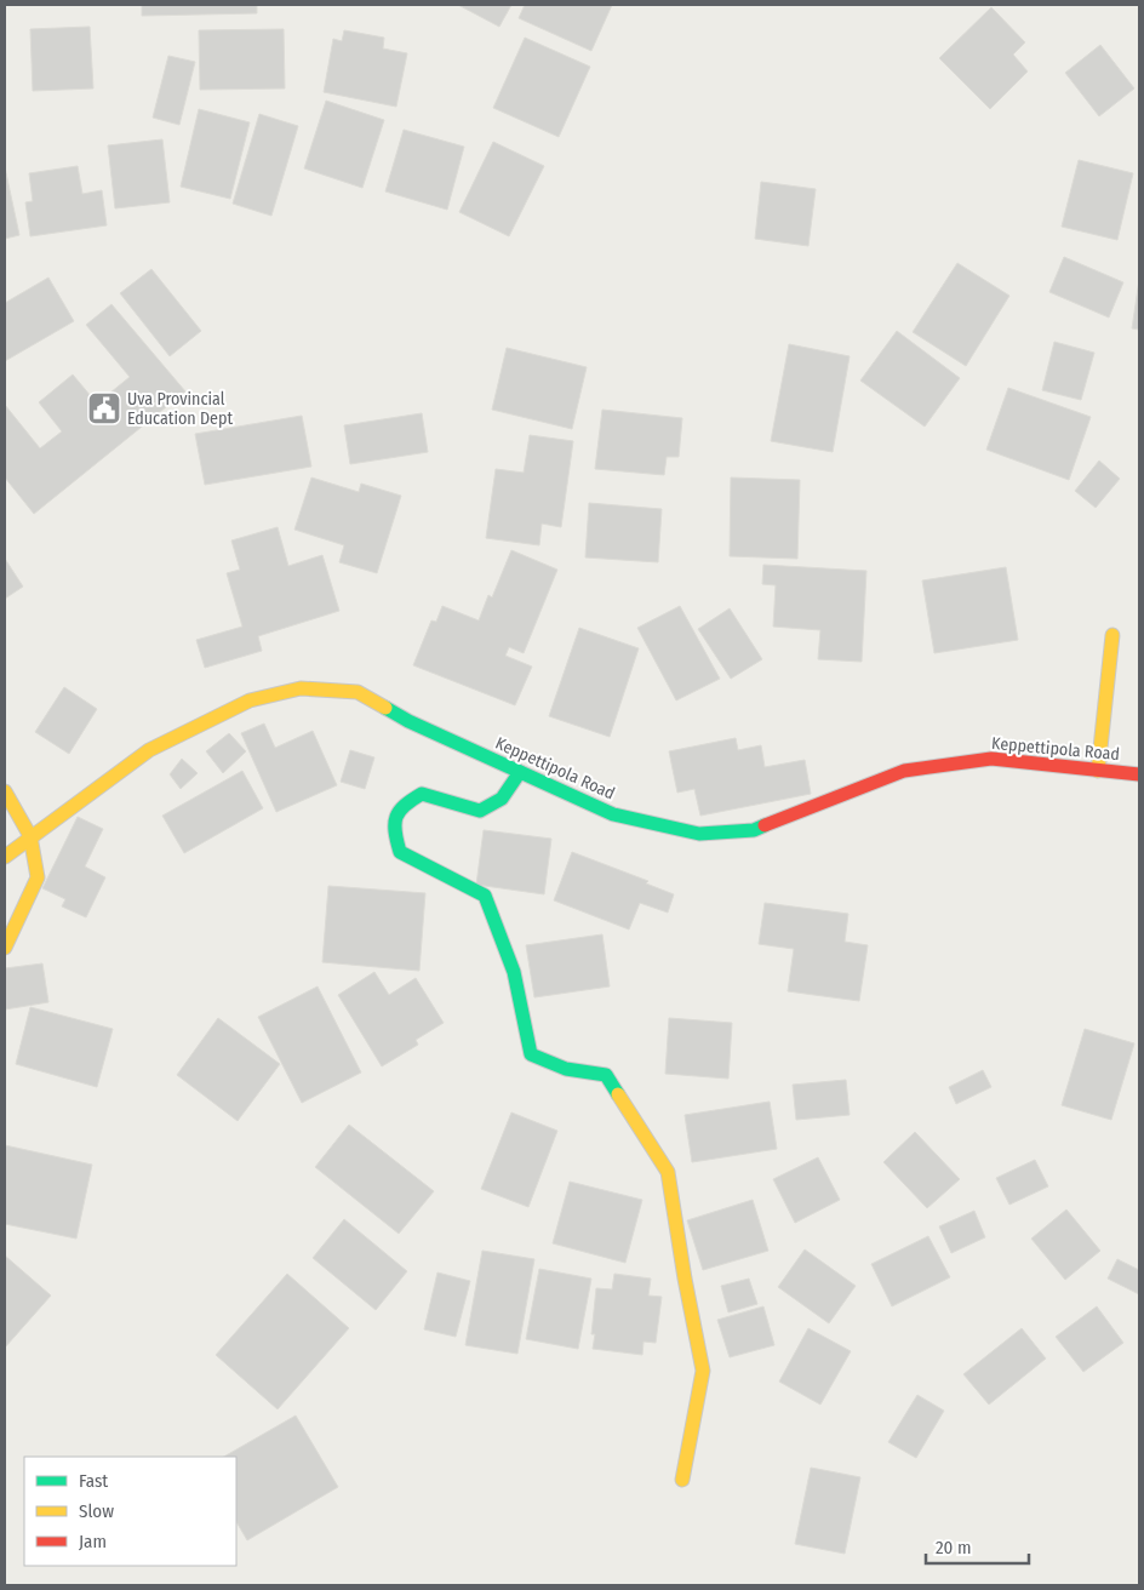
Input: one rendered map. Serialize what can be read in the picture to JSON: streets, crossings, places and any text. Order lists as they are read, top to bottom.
{
  "streets": {
    "street": ["Keppettipola Road"]
  },
  "places": {
    "public building": ["Uva Provincial Education Dept"]
  },
  "legend": ["Fast", "Slow", "Jam"],
  "scale_bar": "20 m"
}
